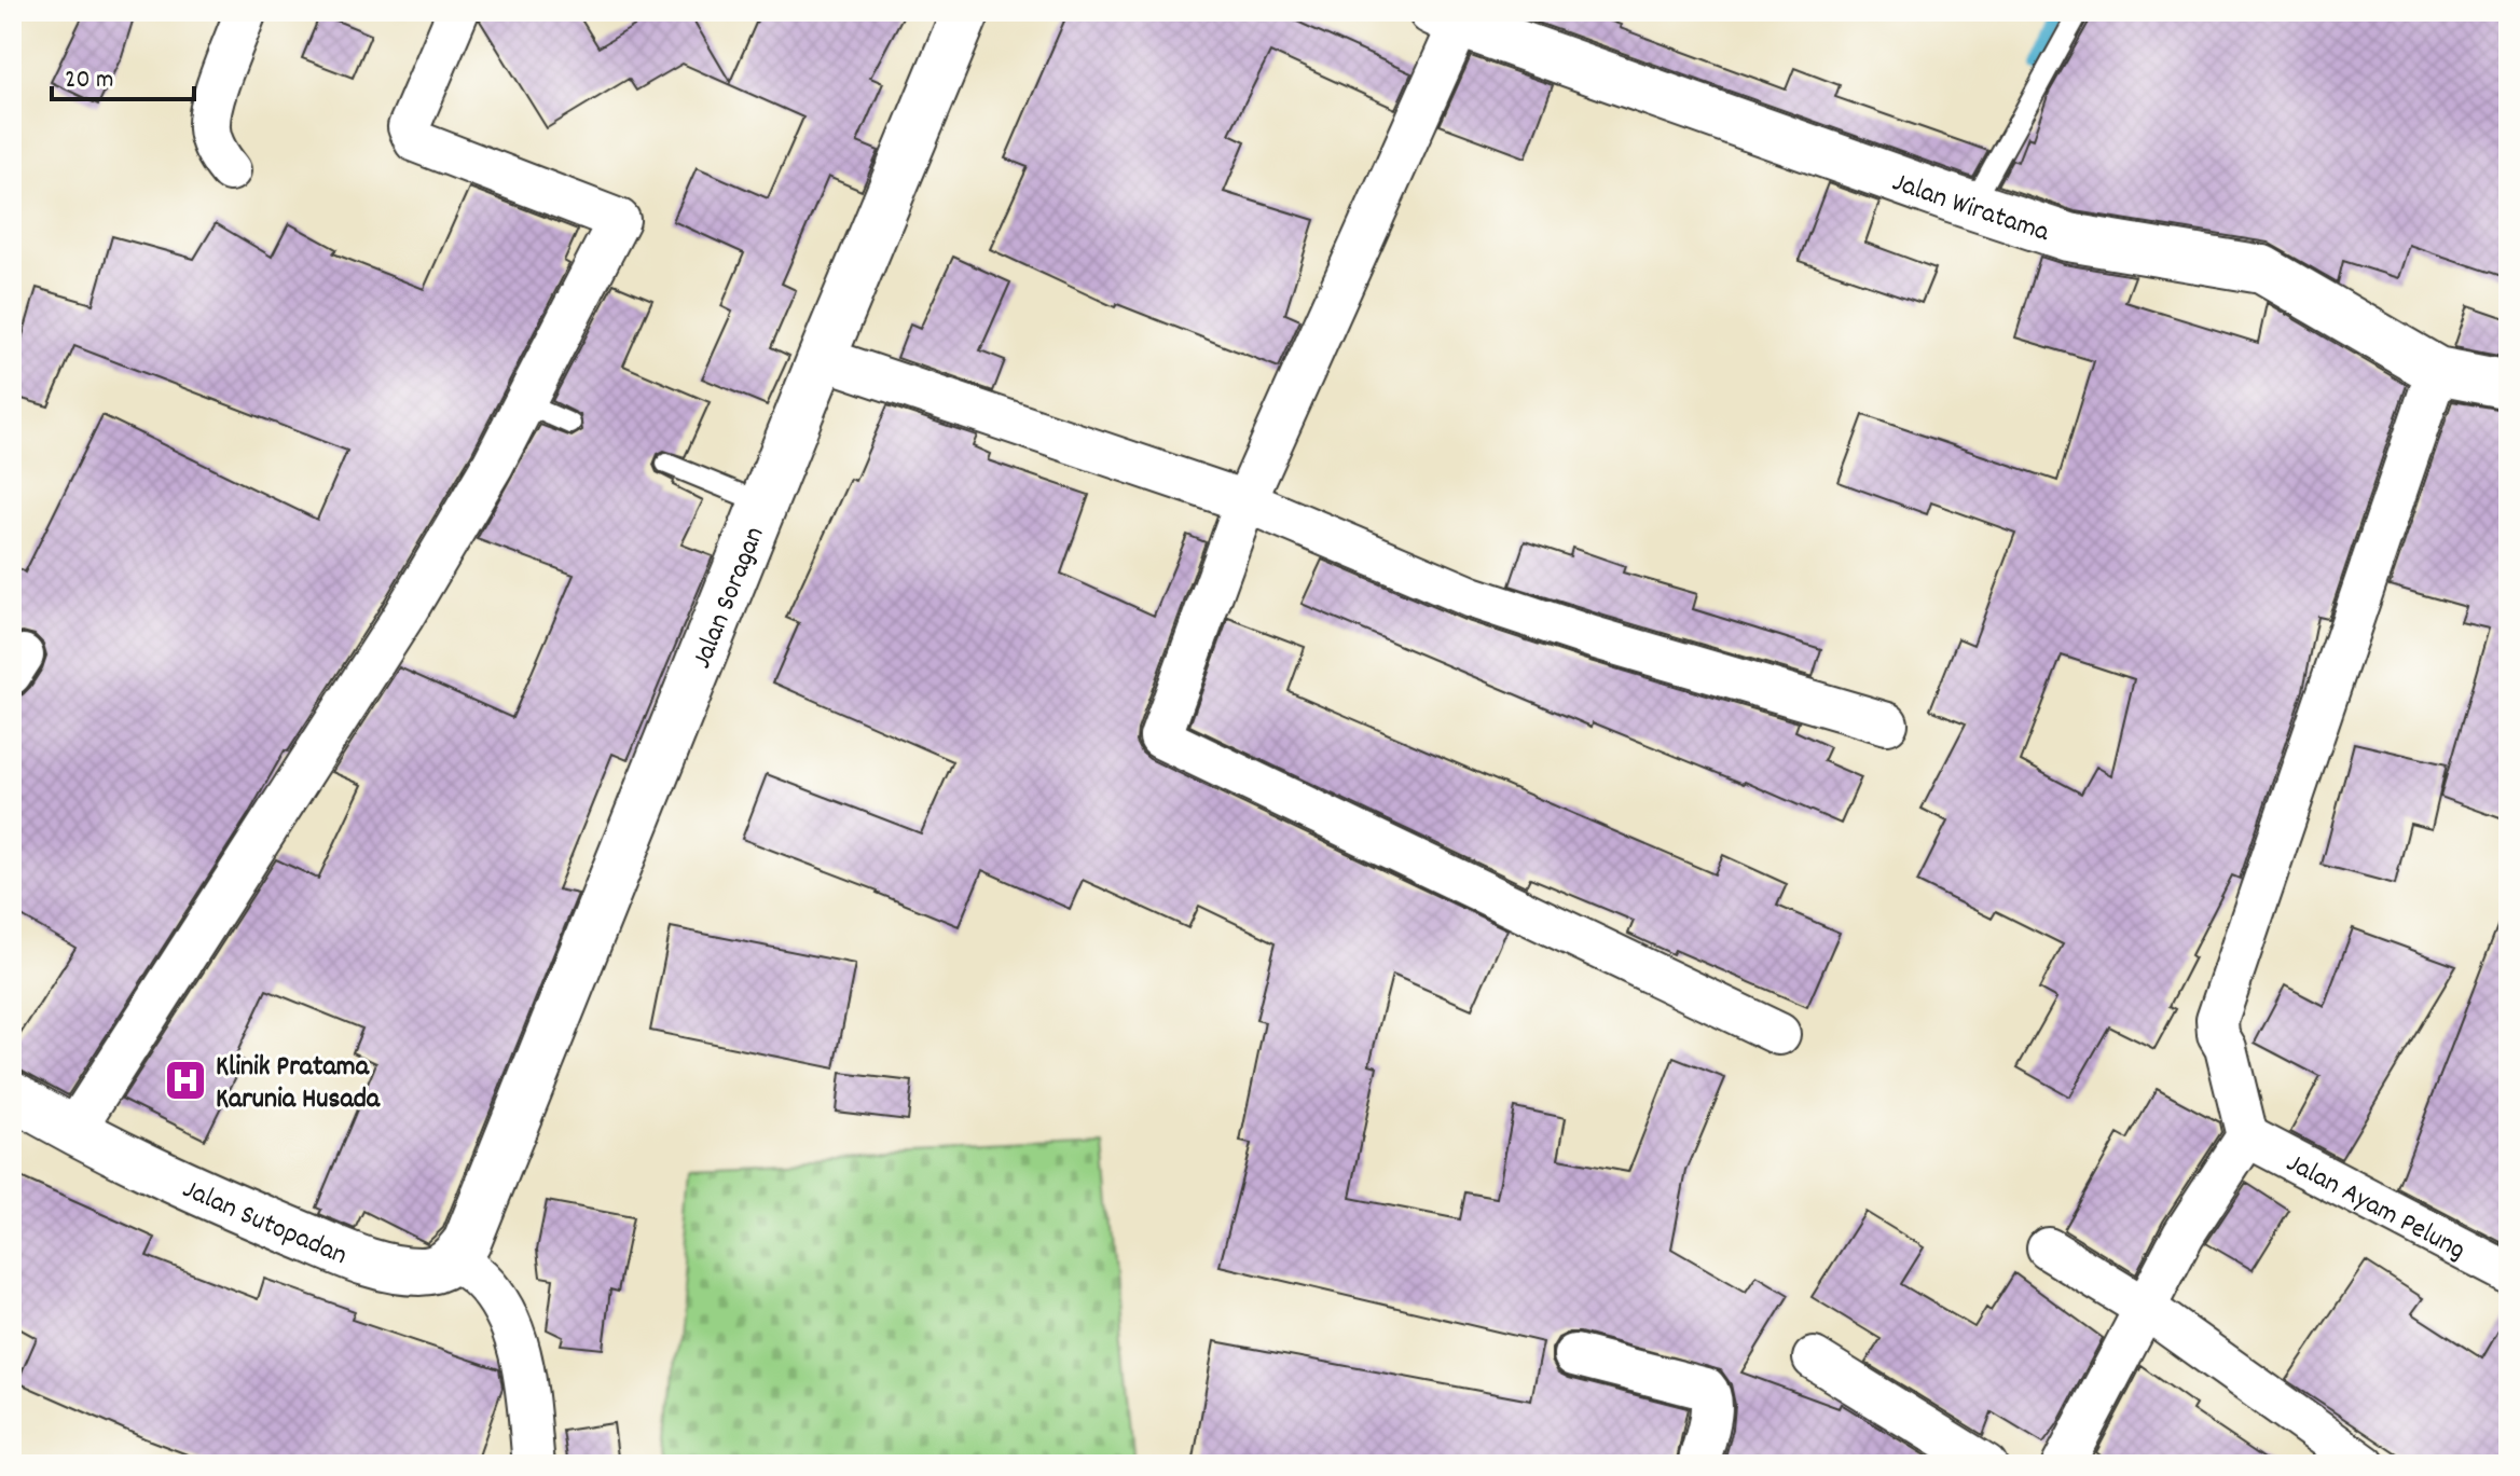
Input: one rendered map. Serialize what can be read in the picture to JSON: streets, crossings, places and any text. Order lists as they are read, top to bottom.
{
  "streets": {
    "street": [
      "Jalan Wiratama",
      "Jalan Soragan",
      "Jalan Ayam Pelung",
      "Jalan Sutopadan"
    ]
  },
  "crossings": [
    ["Jalan Soragan", "Jalan Sutopadan"]
  ],
  "places": {
    "hospital": ["Klinik Pratama Karunia Husada"]
  },
  "scale_bar": "20 m"
}
